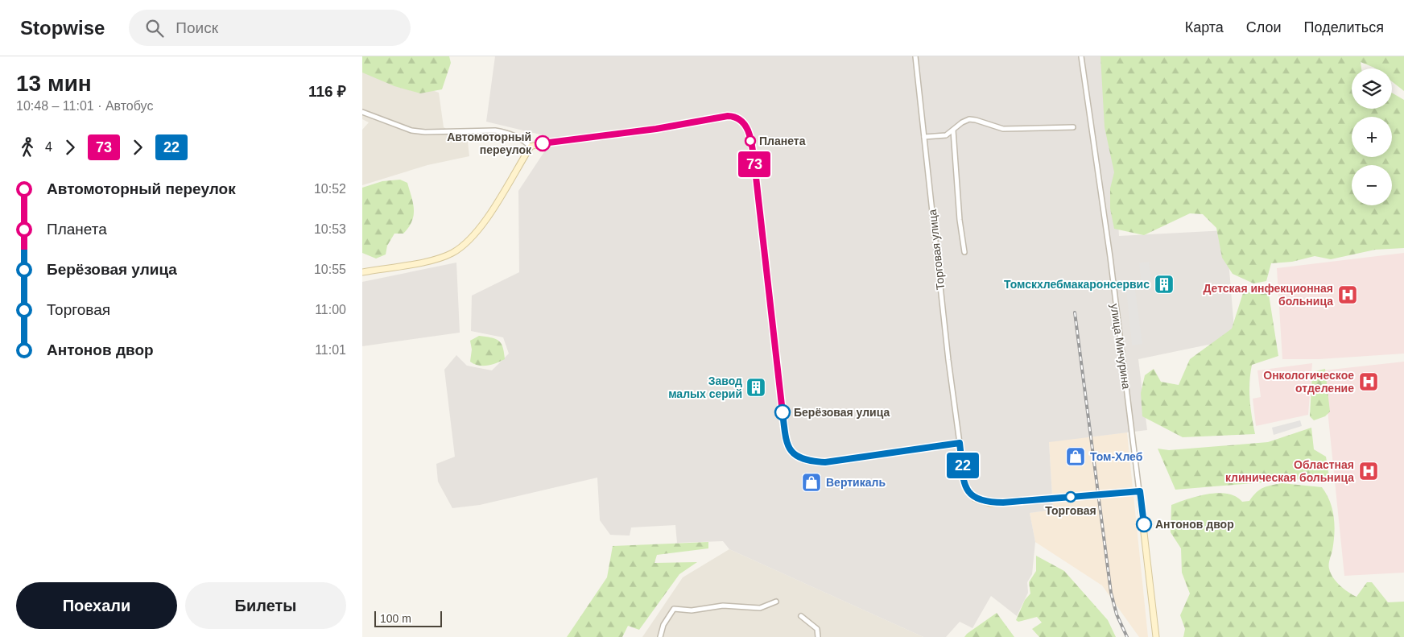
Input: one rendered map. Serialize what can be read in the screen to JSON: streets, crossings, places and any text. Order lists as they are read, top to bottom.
{
  "streets": {
    "street": ["Торговая улица", "улица Мичурина"]
  },
  "places": {
    "other": [
      "Планета",
      "Автомоторный переулок",
      "Берёзовая улица",
      "Торговая",
      "Антонов двор"
    ],
    "building": ["Томскхлебмакаронсервис", "Завод малых серий"],
    "hospital": ["Детская инфекционная больница", "Онкологическое отделение", "Областная клиническая больница"],
    "shop": ["Том-Хлеб", "Вертикаль"]
  },
  "lines": ["bus line 73", "bus line 22"],
  "scale_bar": "100 m",
  "page": {
    "header": "Stopwise",
    "search": "Поиск",
    "nav": ["Карта", "Слои", "Поделиться"],
    "heading": ["13 мин", "10:48 – 11:01 · Автобус", "116 ₽"],
    "on_map": ["73", "22"],
    "map_buttons": ["+", "−"],
    "legs": ["4", "73", "22"],
    "list": [
      {
        "name": "Автомоторный переулок",
        "value": "10:52"
      },
      {
        "name": "Планета",
        "value": "10:53"
      },
      {
        "name": "Берёзовая улица",
        "value": "10:55"
      },
      {
        "name": "Торговая",
        "value": "11:00"
      },
      {
        "name": "Антонов двор",
        "value": "11:01"
      }
    ],
    "buttons": ["Поехали", "Билеты"],
    "scale": "100 m"
  }
}
